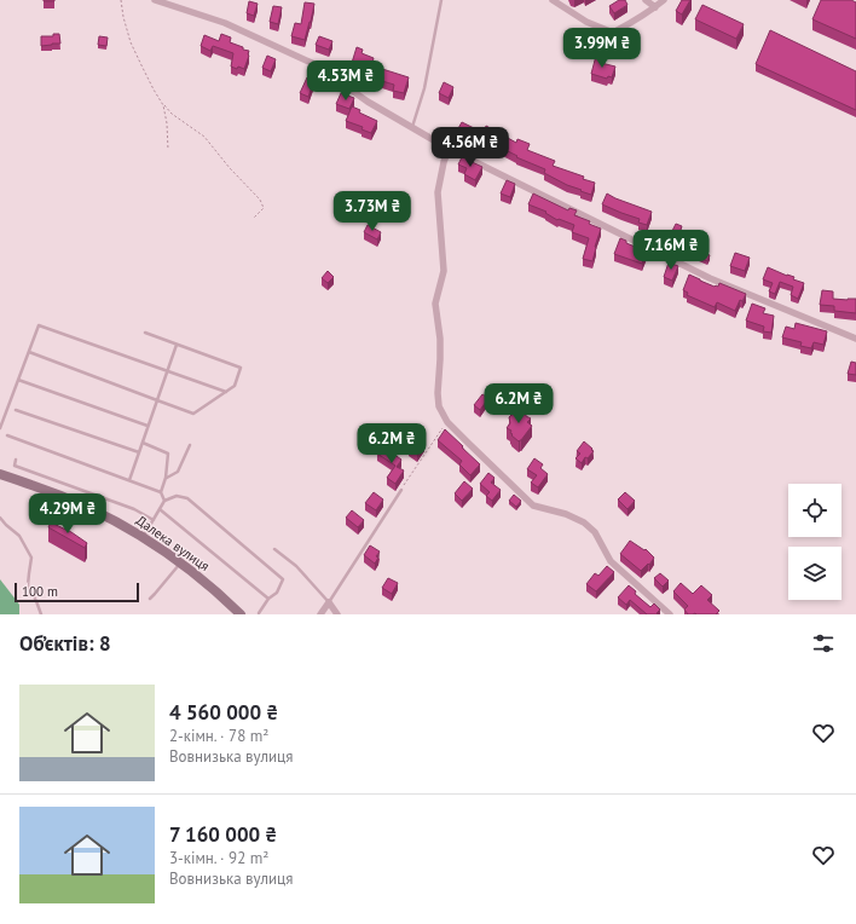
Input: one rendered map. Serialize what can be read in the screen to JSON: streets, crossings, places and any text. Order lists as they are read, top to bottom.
{
  "streets": {
    "street": ["Далека вулиця"]
  },
  "scale_bar": "100 m",
  "page": {
    "price": [
      "3.99M ₴",
      "4.53M ₴",
      "4.56M ₴",
      "3.73M ₴",
      "7.16M ₴",
      "6.2M ₴",
      "6.2M ₴",
      "4.29M ₴"
    ],
    "scale": "100 m",
    "heading": "Об’єктів: 8",
    "list": [
      {
        "name": "4 560 000 ₴",
        "note": "2-кімн. · 78 m² · Вовнизька вулиця"
      },
      {
        "name": "7 160 000 ₴",
        "note": "3-кімн. · 92 m² · Вовнизька вулиця"
      }
    ]
  }
}
